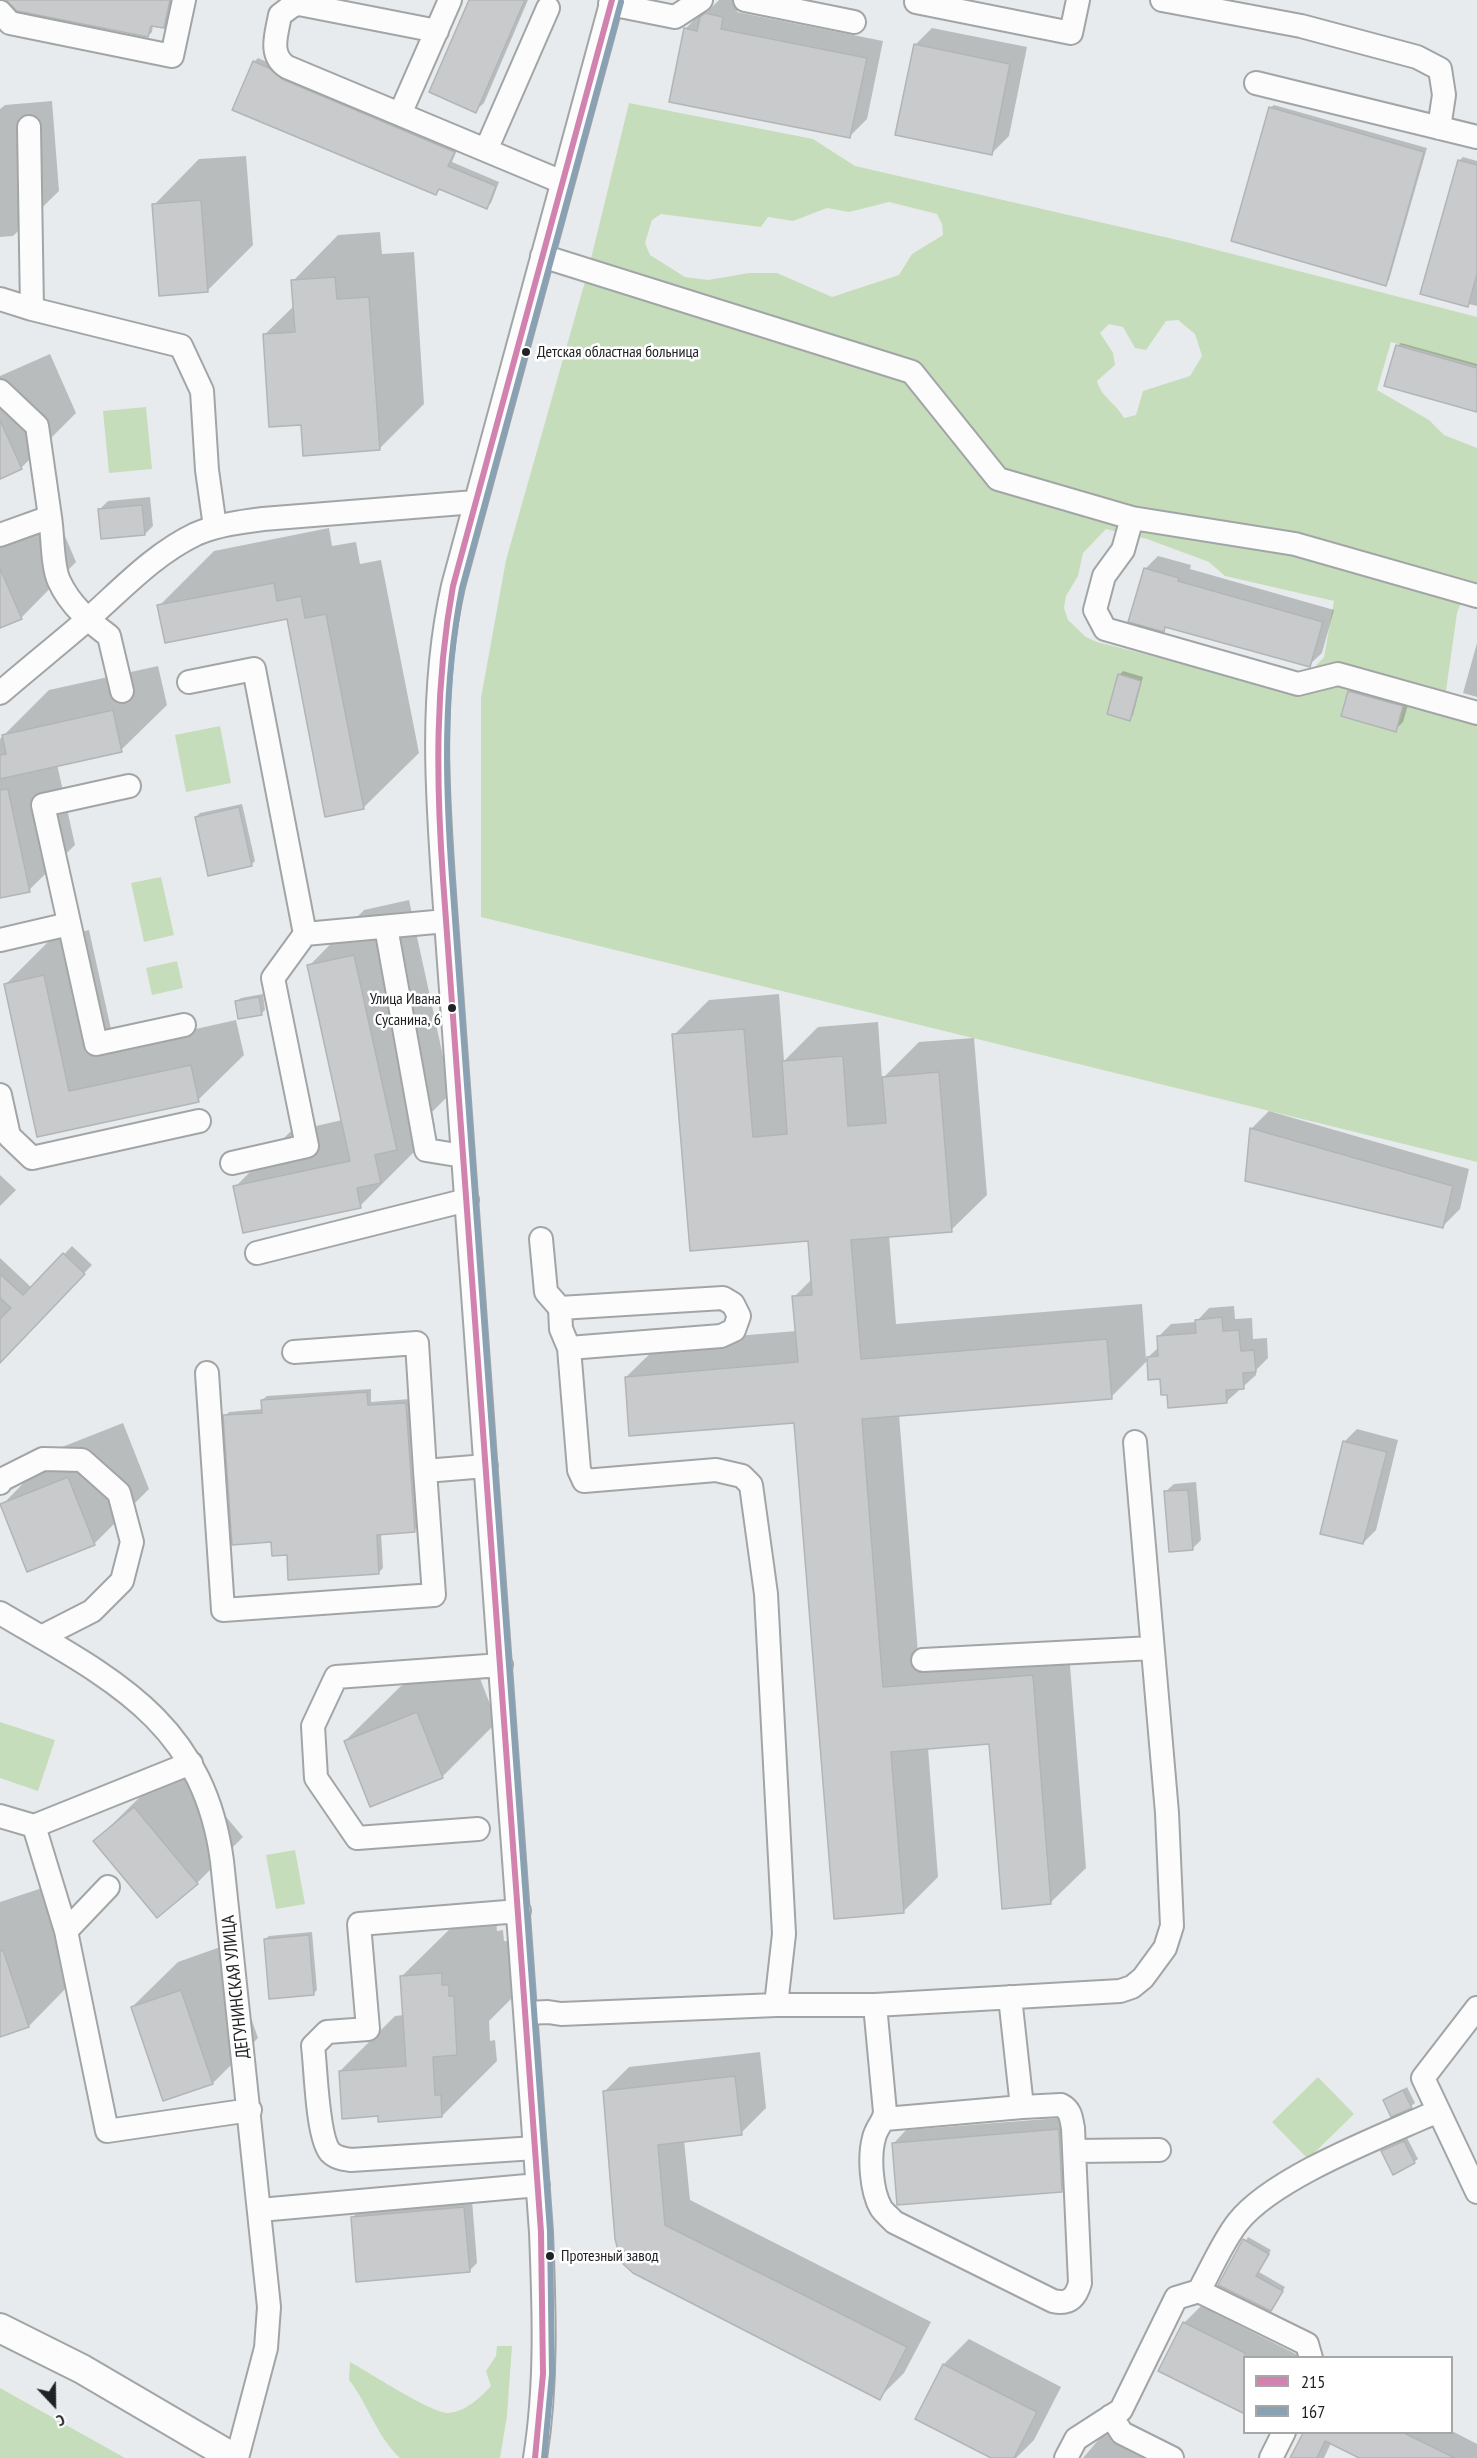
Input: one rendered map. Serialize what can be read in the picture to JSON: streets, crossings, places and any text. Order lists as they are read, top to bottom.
{
  "streets": {
    "street": ["ДЕГУНИНСКАЯ УЛИЦА"]
  },
  "places": ["Детская областная больница", "Улица Ивана Сусанина, 6", "Протезный завод"],
  "lines": ["transit line 215", "transit line 167"],
  "legend": ["215", "167"],
  "north": "bottom"
}
